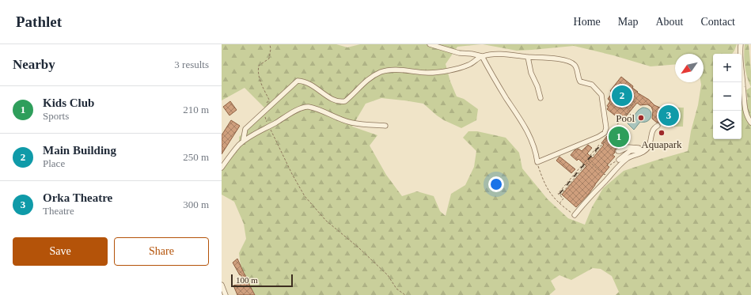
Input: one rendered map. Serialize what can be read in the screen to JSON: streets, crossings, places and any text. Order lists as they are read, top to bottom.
{
  "places": ["Pool", "Aquapark"],
  "scale_bar": "100 m",
  "north": "bottom left",
  "page": {
    "header": "Pathlet",
    "nav": [
      "Home",
      "Map",
      "About",
      "Contact"
    ],
    "heading": ["Nearby", "3 results"],
    "map_buttons": ["+", "−"],
    "pins": ["2", "3", "1"],
    "list": [
      {
        "mark": "1",
        "name": "Kids Club",
        "note": "Sports",
        "value": "210 m"
      },
      {
        "mark": "2",
        "name": "Main Building",
        "note": "Place",
        "value": "250 m"
      },
      {
        "mark": "3",
        "name": "Orka Theatre",
        "note": "Theatre",
        "value": "300 m"
      }
    ],
    "buttons": ["Save", "Share"],
    "scale": "100 m"
  }
}
